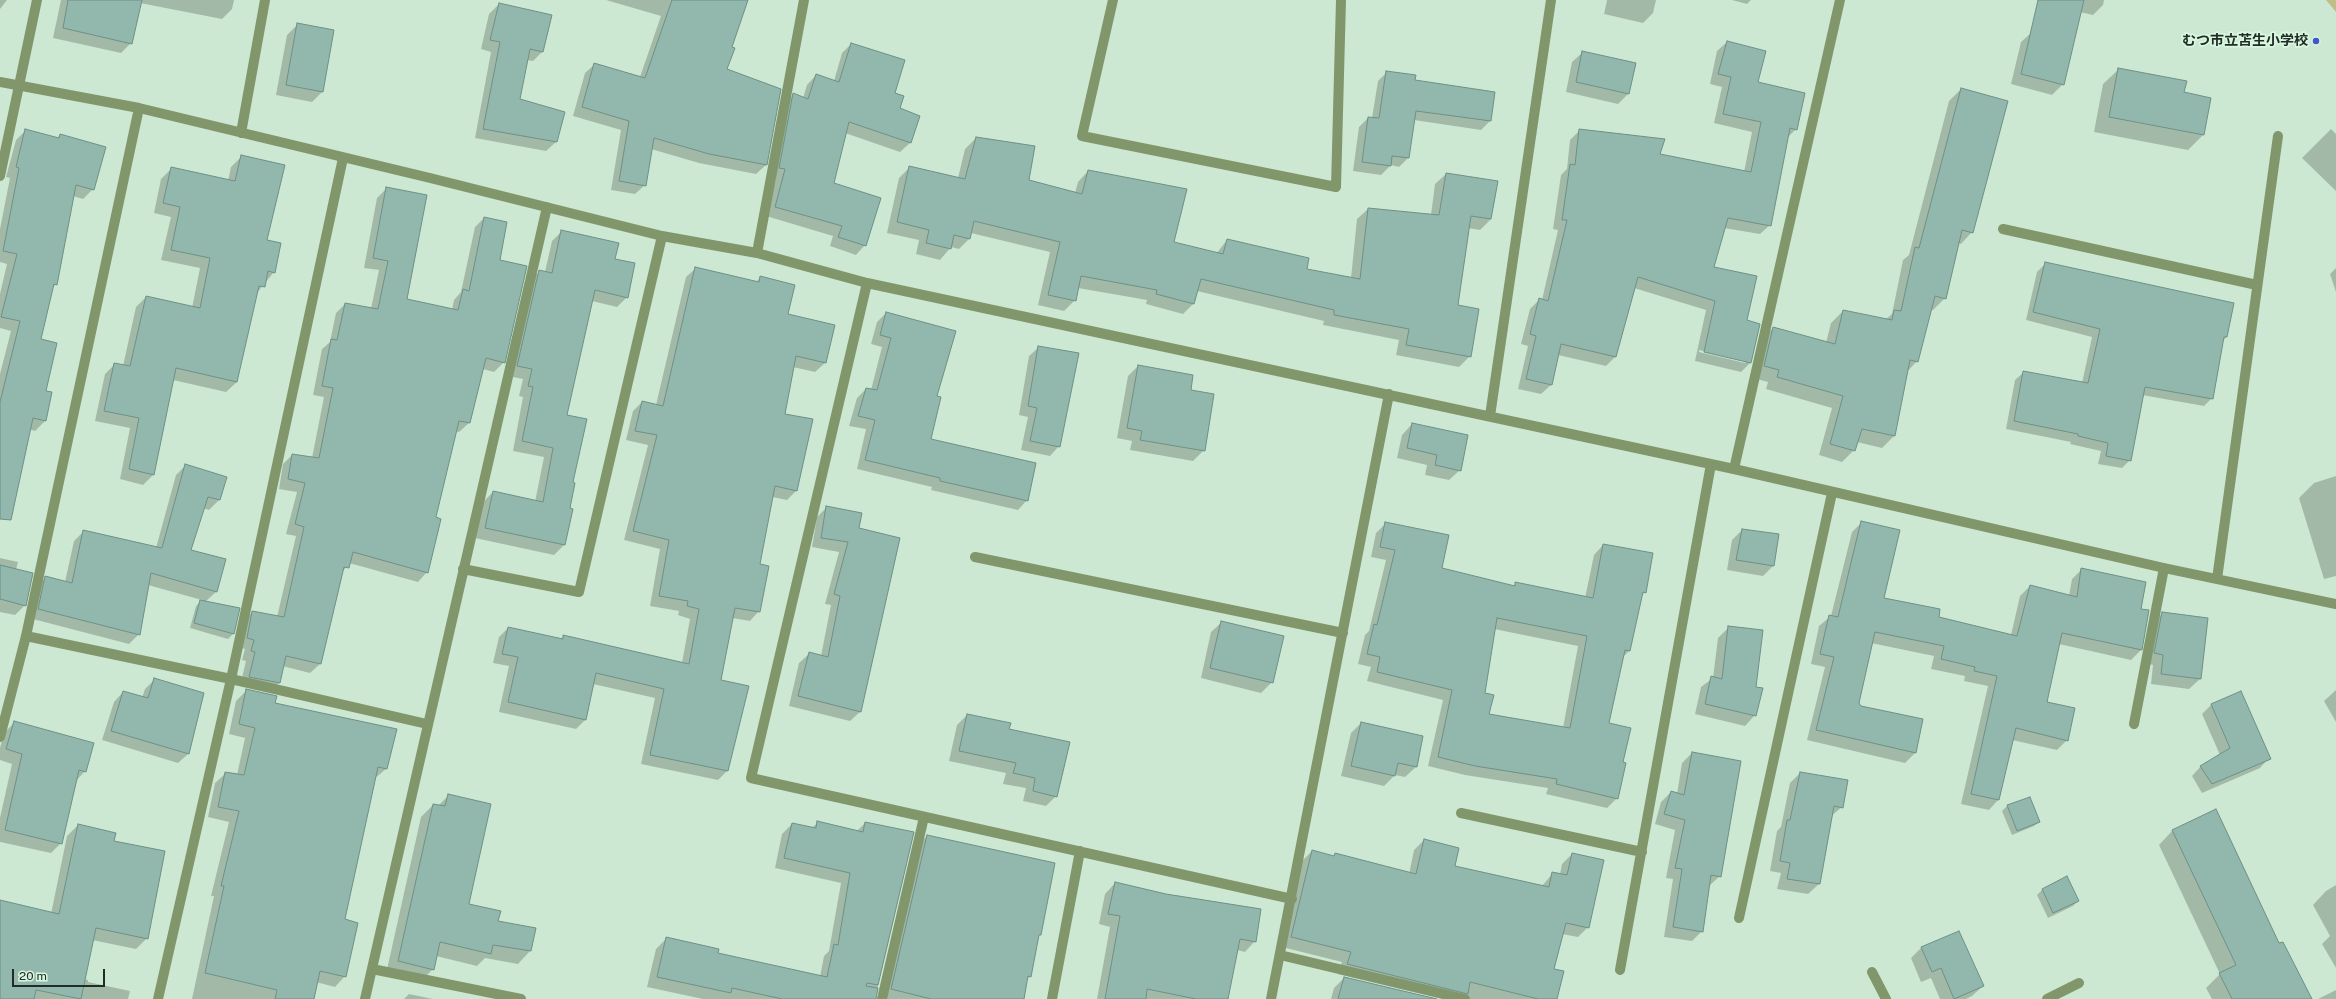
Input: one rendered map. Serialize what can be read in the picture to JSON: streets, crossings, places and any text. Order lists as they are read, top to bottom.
{
  "places": ["むつ市立苫生小学校"],
  "scale_bar": "20 m"
}
